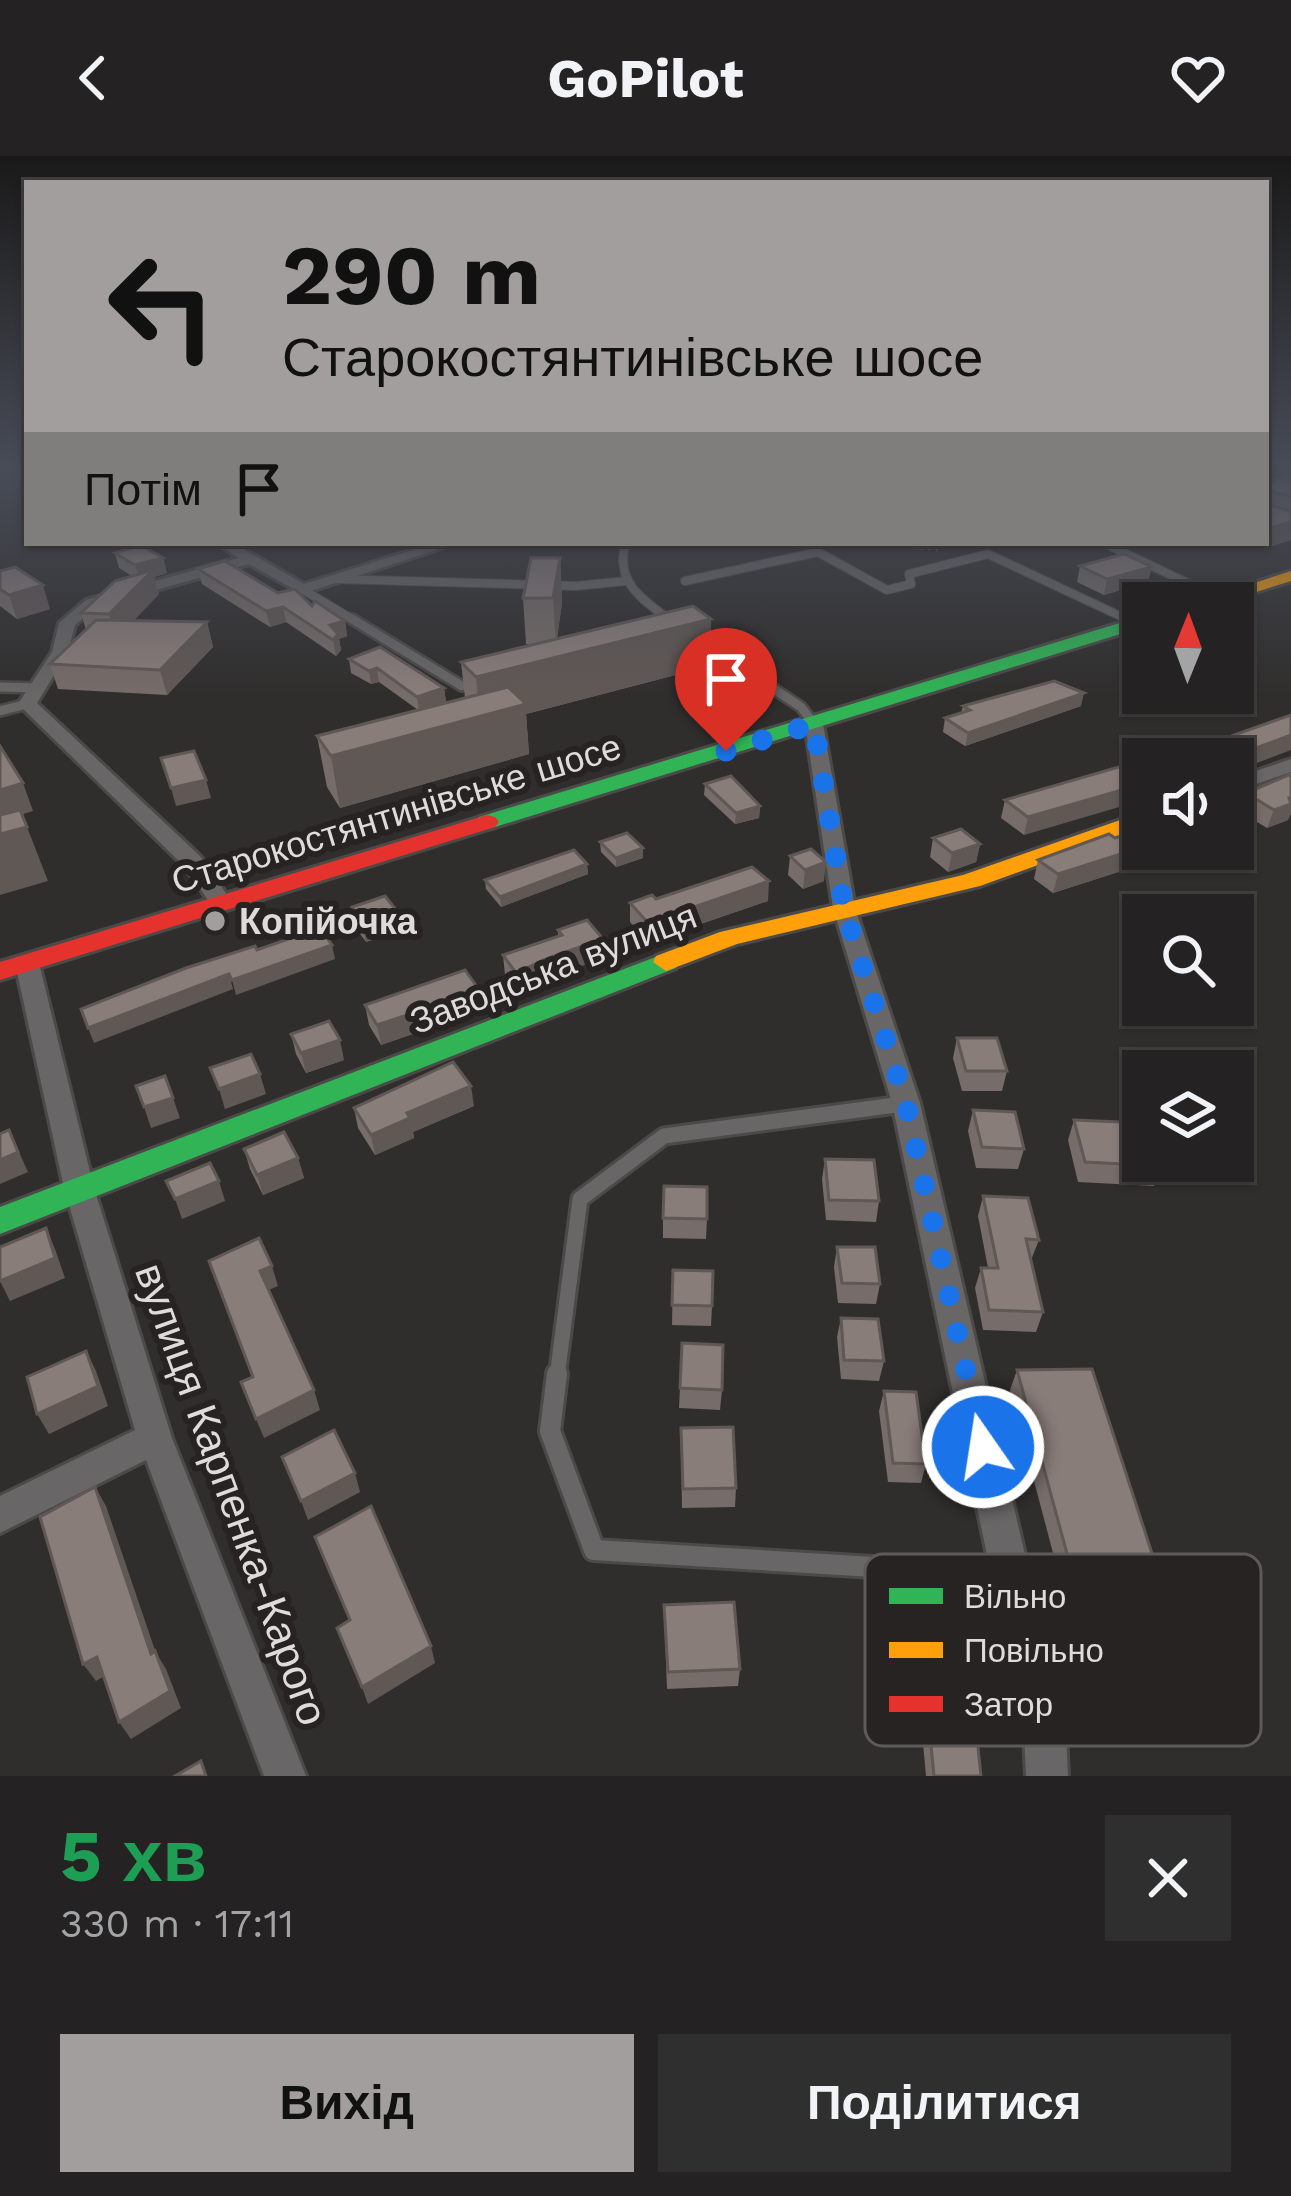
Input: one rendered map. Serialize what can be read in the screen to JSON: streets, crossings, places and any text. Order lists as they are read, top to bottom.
{
  "streets": {
    "main road": ["Старокостянтинівське шосе", "Заводська вулиця"],
    "street": ["вулиця Карпенка-Карого"]
  },
  "crossings": [
    ["Старокостянтинівське шосе", "вулиця Карпенка-Карого"],
    ["Заводська вулиця", "вулиця Карпенка-Карого"]
  ],
  "places": ["Копійочка"],
  "legend": ["Вільно", "Повільно", "Затор"],
  "north": "top",
  "page": {
    "header": "GoPilot",
    "turn": ["290 m", "Старокостянтинівське шосе"],
    "then": "Потім",
    "heading": ["5 хв", "330 m · 17:11"],
    "buttons": ["Вихід", "Поділитися"]
  }
}
